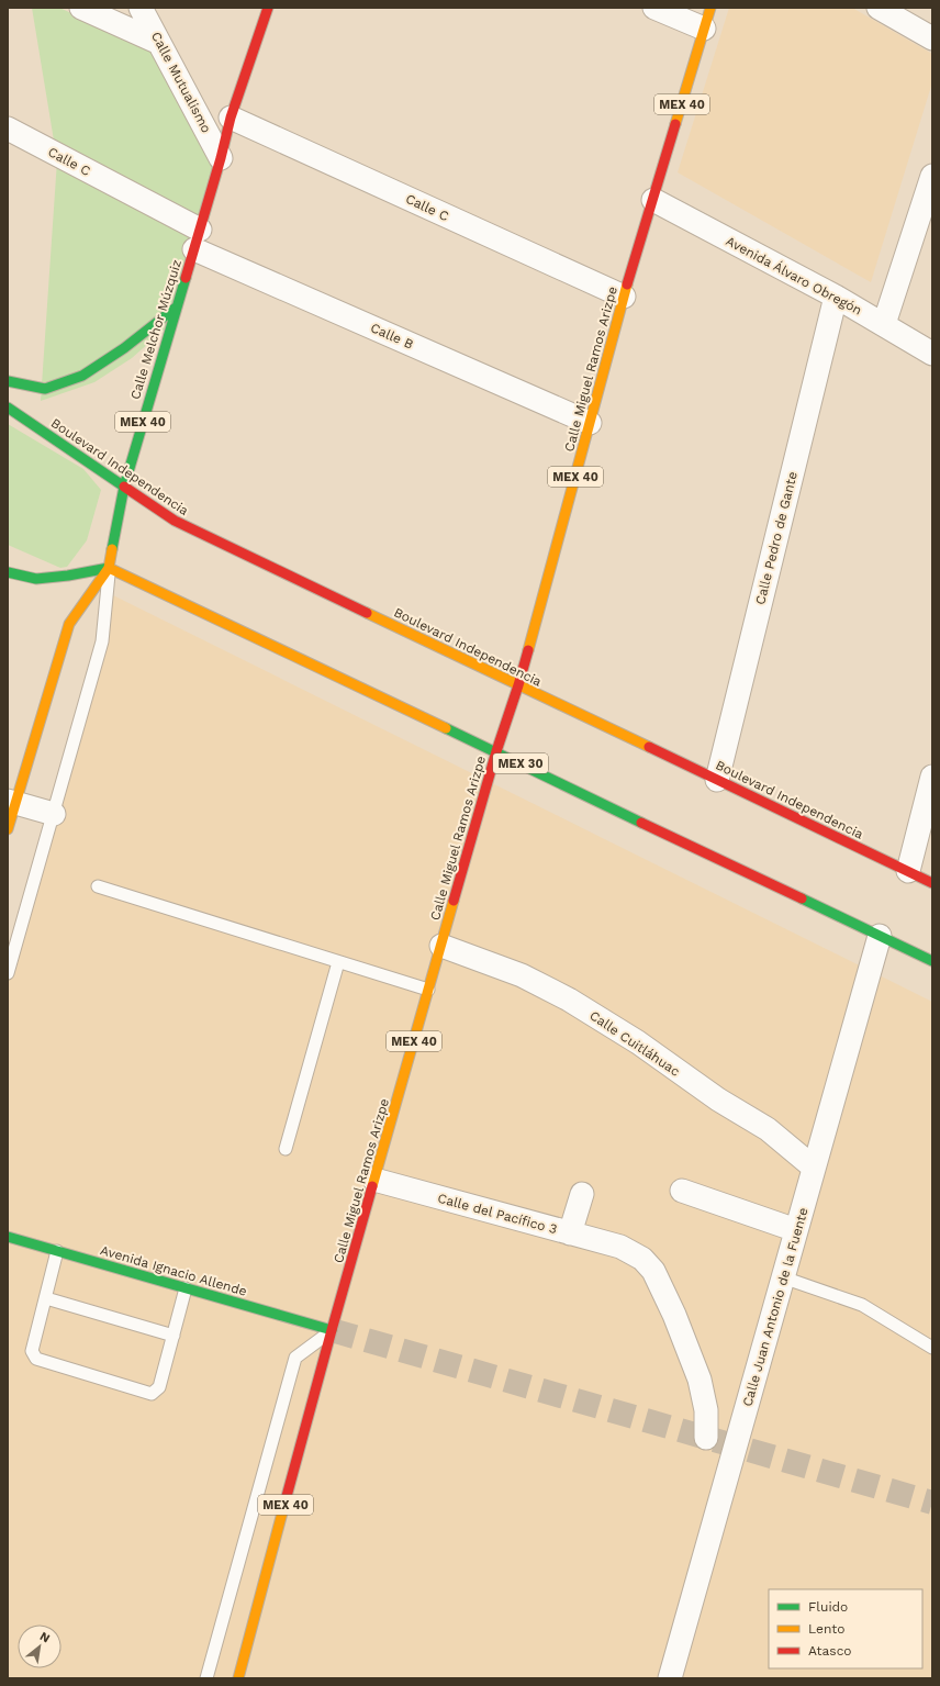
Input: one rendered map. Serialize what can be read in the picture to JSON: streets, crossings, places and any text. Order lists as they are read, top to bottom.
{
  "streets": {
    "main road": [
      "MEX 40",
      "Calle Melchor Múzquiz",
      "Calle Miguel Ramos Arizpe",
      "Boulevard Independencia",
      "MEX 30",
      "Avenida Ignacio Allende"
    ],
    "street": [
      "Calle Mutualismo",
      "Calle C",
      "Avenida Álvaro Obregón",
      "Calle B",
      "Calle Pedro de Gante",
      "Calle Cuitláhuac",
      "Calle del Pacífico 3",
      "Calle Juan Antonio de la Fuente"
    ]
  },
  "crossings": [
    ["Calle Mutualismo", "Calle Melchor Múzquiz"],
    ["Calle C", "Calle Melchor Múzquiz"],
    ["Calle C", "Calle B"],
    ["Calle C", "Calle Miguel Ramos Arizpe"],
    ["Avenida Álvaro Obregón", "Calle Miguel Ramos Arizpe"],
    ["Avenida Álvaro Obregón", "Calle Pedro de Gante"],
    ["Calle Melchor Múzquiz", "Calle B"],
    ["Calle Melchor Múzquiz", "Boulevard Independencia"],
    ["Calle Melchor Múzquiz", "MEX 30"],
    ["Calle B", "Calle Miguel Ramos Arizpe"],
    ["Calle Miguel Ramos Arizpe", "Boulevard Independencia"],
    ["Calle Miguel Ramos Arizpe", "MEX 30"],
    ["Calle Miguel Ramos Arizpe", "Calle Cuitláhuac"],
    ["Calle Miguel Ramos Arizpe", "Calle del Pacífico 3"],
    ["Calle Miguel Ramos Arizpe", "Avenida Ignacio Allende"],
    ["Boulevard Independencia", "Calle Pedro de Gante"],
    ["MEX 30", "Calle Juan Antonio de la Fuente"],
    ["Calle Cuitláhuac", "Calle Juan Antonio de la Fuente"]
  ],
  "legend": ["Fluido", "Lento", "Atasco"],
  "north": "top right"
}
